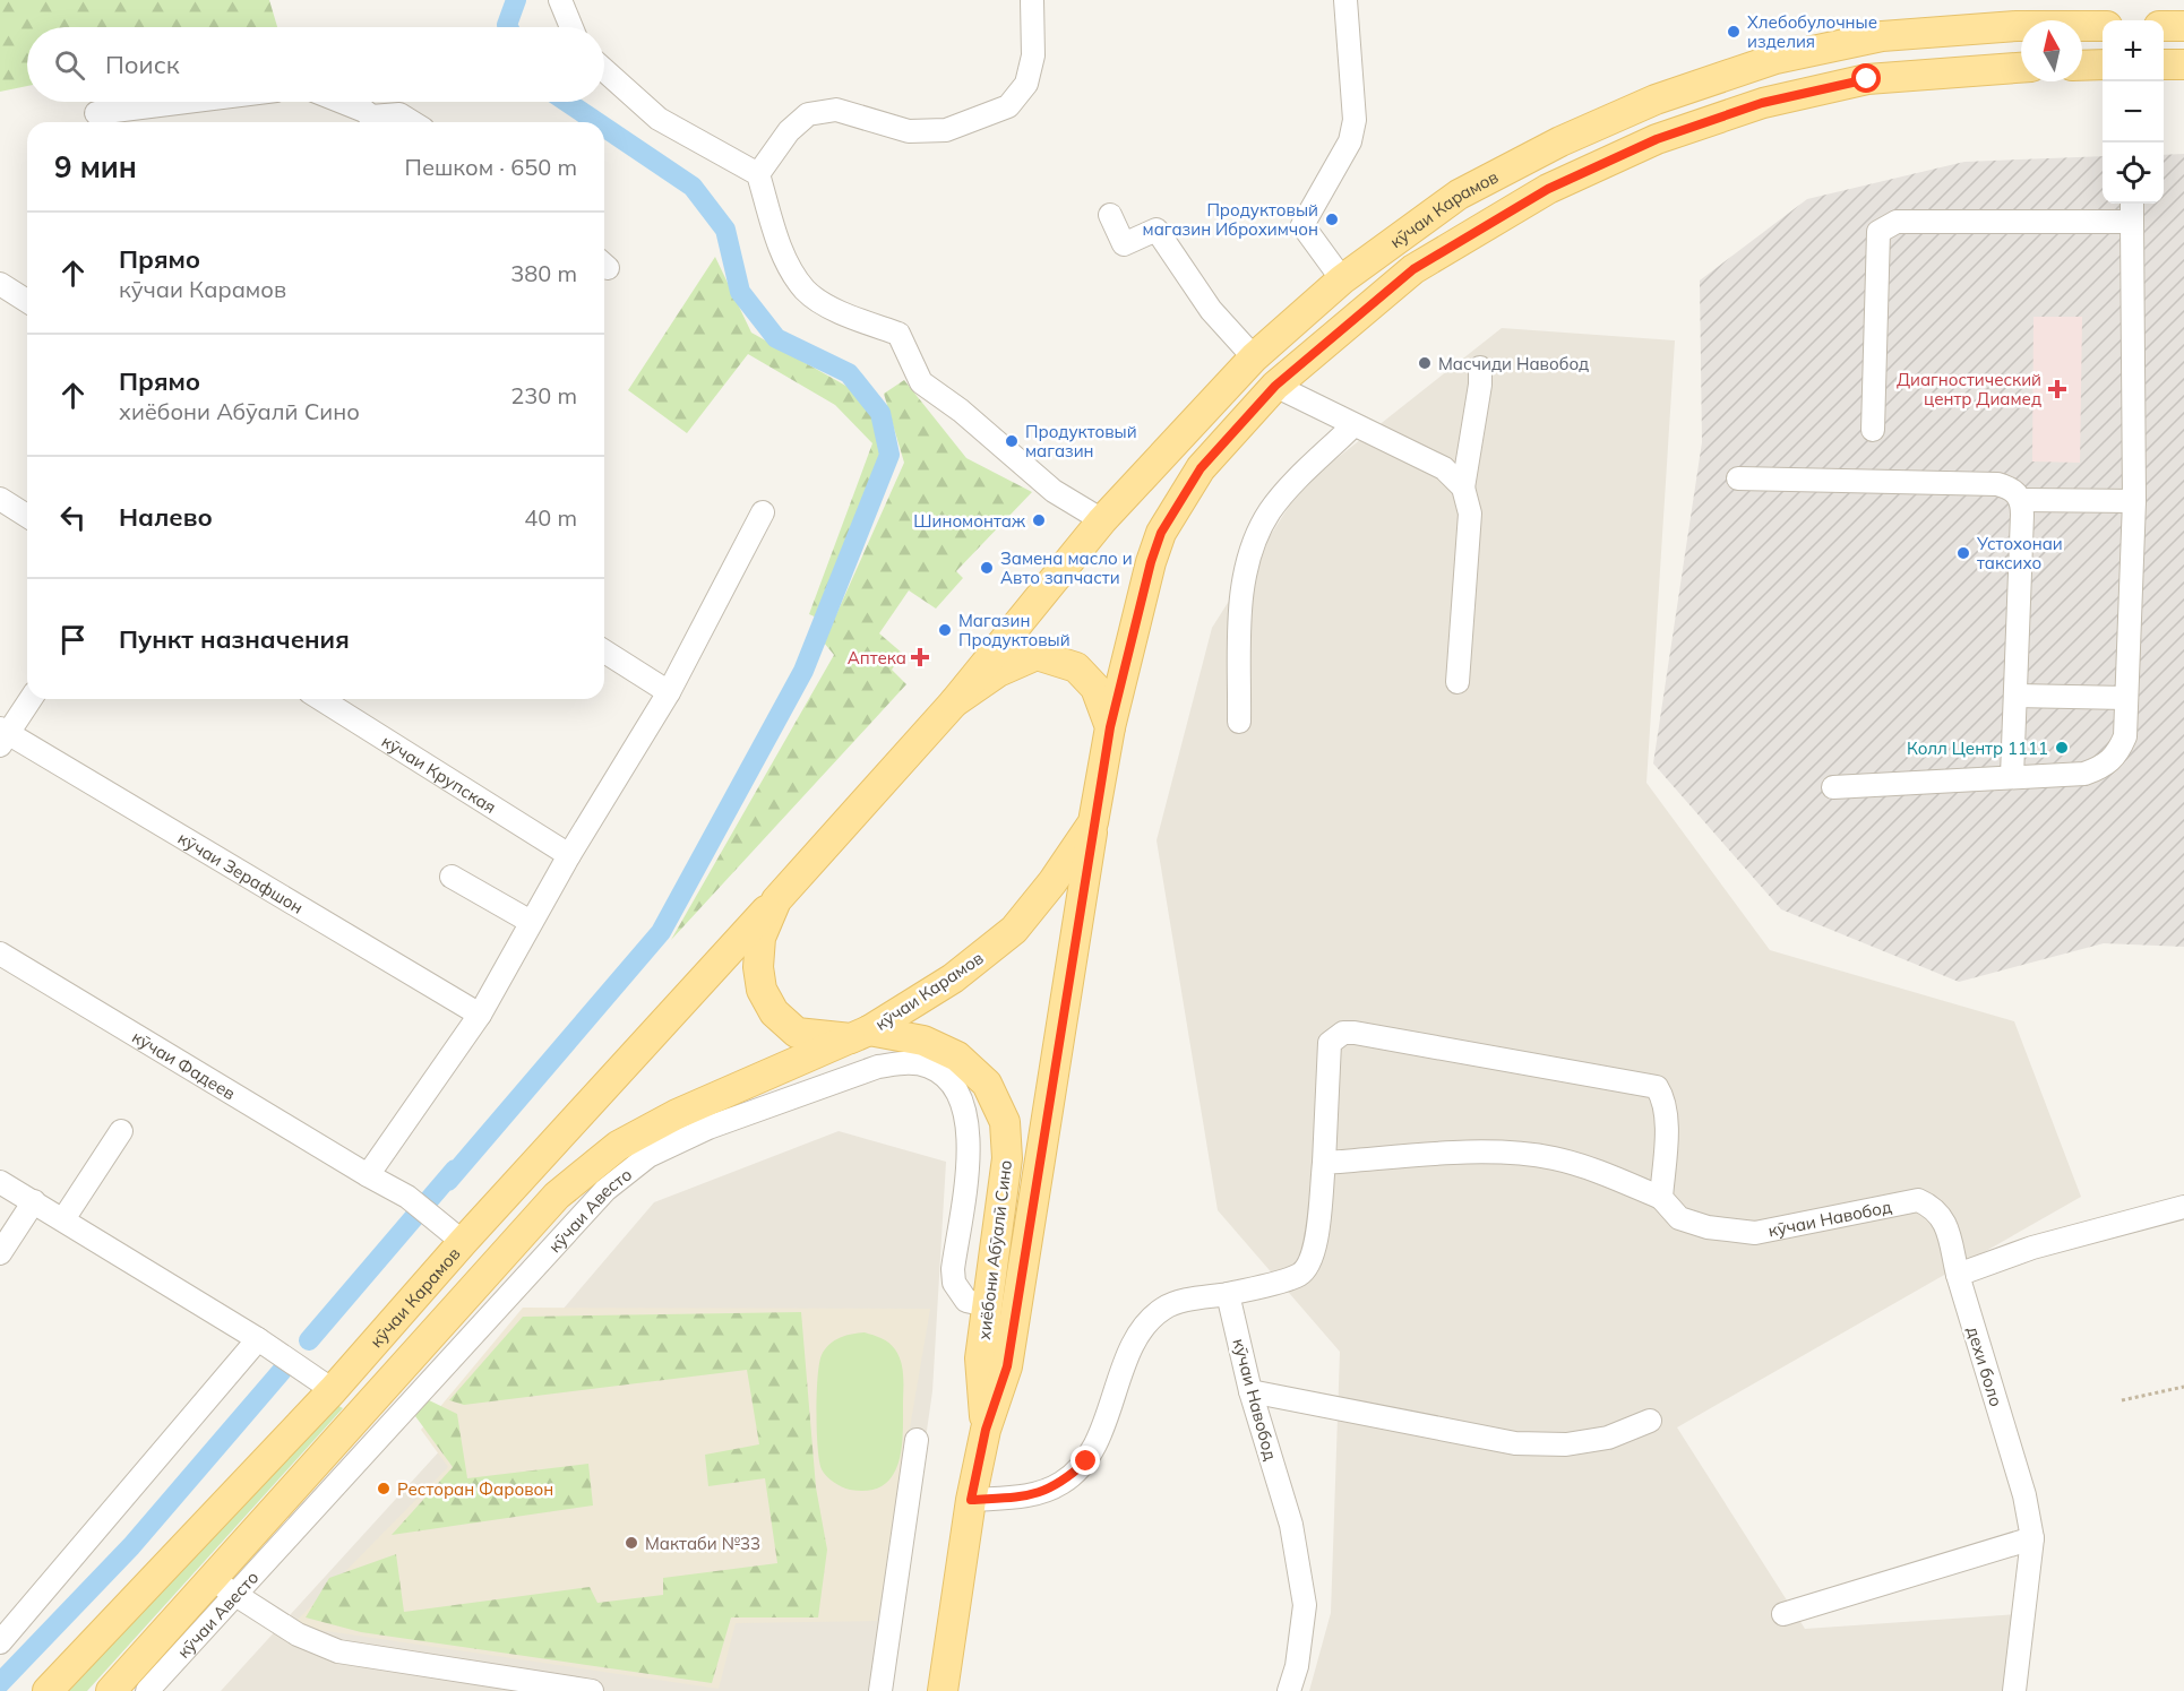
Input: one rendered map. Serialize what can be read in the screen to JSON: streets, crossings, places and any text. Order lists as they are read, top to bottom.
{
  "streets": {
    "main road": ["кӯчаи Карамов", "хиёбони Абӯалӣ Сино"],
    "street": [
      "кӯчаи Крупская",
      "кӯчаи Зерафшон",
      "кӯчаи Фадеев",
      "кӯчаи Авесто",
      "кӯчаи Навобод",
      "дехи боло"
    ]
  },
  "crossings": [
    ["кӯчаи Карамов", "кӯчаи Фадеев"],
    ["кӯчаи Карамов", "кӯчаи Авесто"],
    ["кӯчаи Карамов", "хиёбони Абӯалӣ Сино"],
    ["кӯчаи Авесто", "хиёбони Абӯалӣ Сино"],
    ["кӯчаи Навобод", "дехи боло"]
  ],
  "places": {
    "other": [
      "Хлебобулочные изделия",
      "Продуктовый магазин Иброхимчон",
      "Масчиди Навобод",
      "Продуктовый магазин",
      "Шиномонтаж",
      "Устохонаи таксихо",
      "Замена масло и Авто запчасти",
      "Магазин Продуктовый",
      "Колл Центр 1111",
      "Ресторан Фаровон",
      "Мактаби №33"
    ],
    "health": ["Диагностический центр Диамед", "Аптека"]
  },
  "north": "top",
  "page": {
    "map_buttons": ["+", "−"],
    "search": "Поиск",
    "heading": ["9 мин", "Пешком · 650 m"],
    "list": [
      ["Прямо", "кӯчаи Карамов", "380 m"],
      ["Прямо", "хиёбони Абӯалӣ Сино", "230 m"],
      ["Налево", "40 m"],
      "Пункт назначения"
    ]
  }
}
